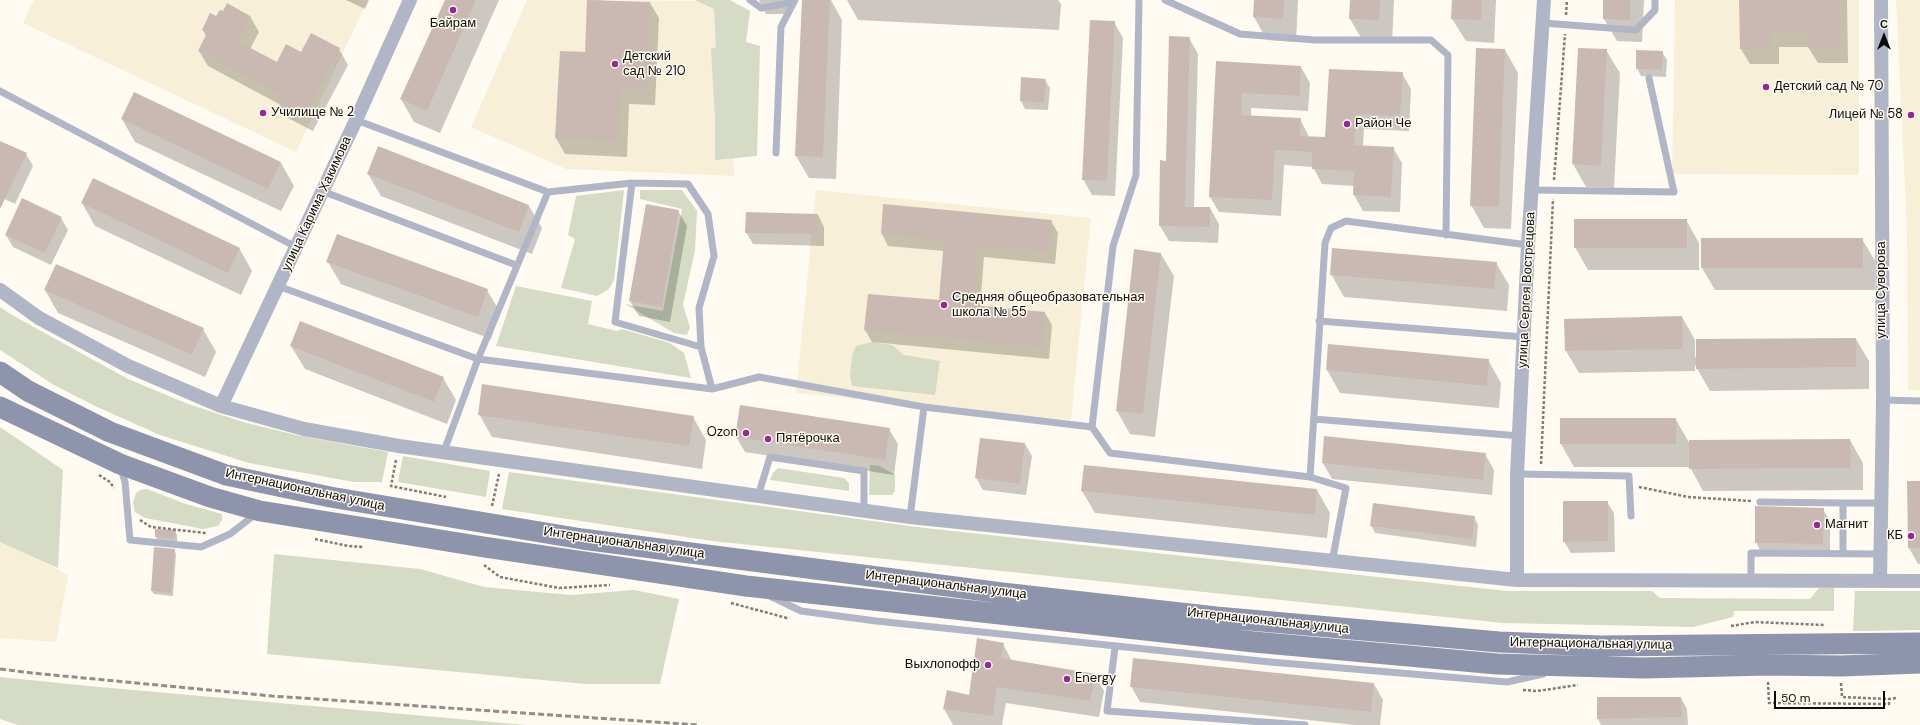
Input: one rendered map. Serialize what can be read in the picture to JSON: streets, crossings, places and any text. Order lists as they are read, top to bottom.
{
  "streets": {
    "main road": ["Интернациональная улица"],
    "street": ["улица Карима Хакимова", "улица Сергея Вострецова", "улица Суворова"]
  },
  "places": [
    "Байрам",
    "Детский сад № 210",
    "Детский сад № 70",
    "Училище № 2",
    "Лицей № 58",
    "Район Че",
    "Средняя общеобразовательная школа № 55",
    "Ozon",
    "Пятёрочка",
    "Магнит",
    "КБ",
    "Выхлопофф",
    "Energy"
  ],
  "scale_bar": "50 m",
  "north": "top"
}
